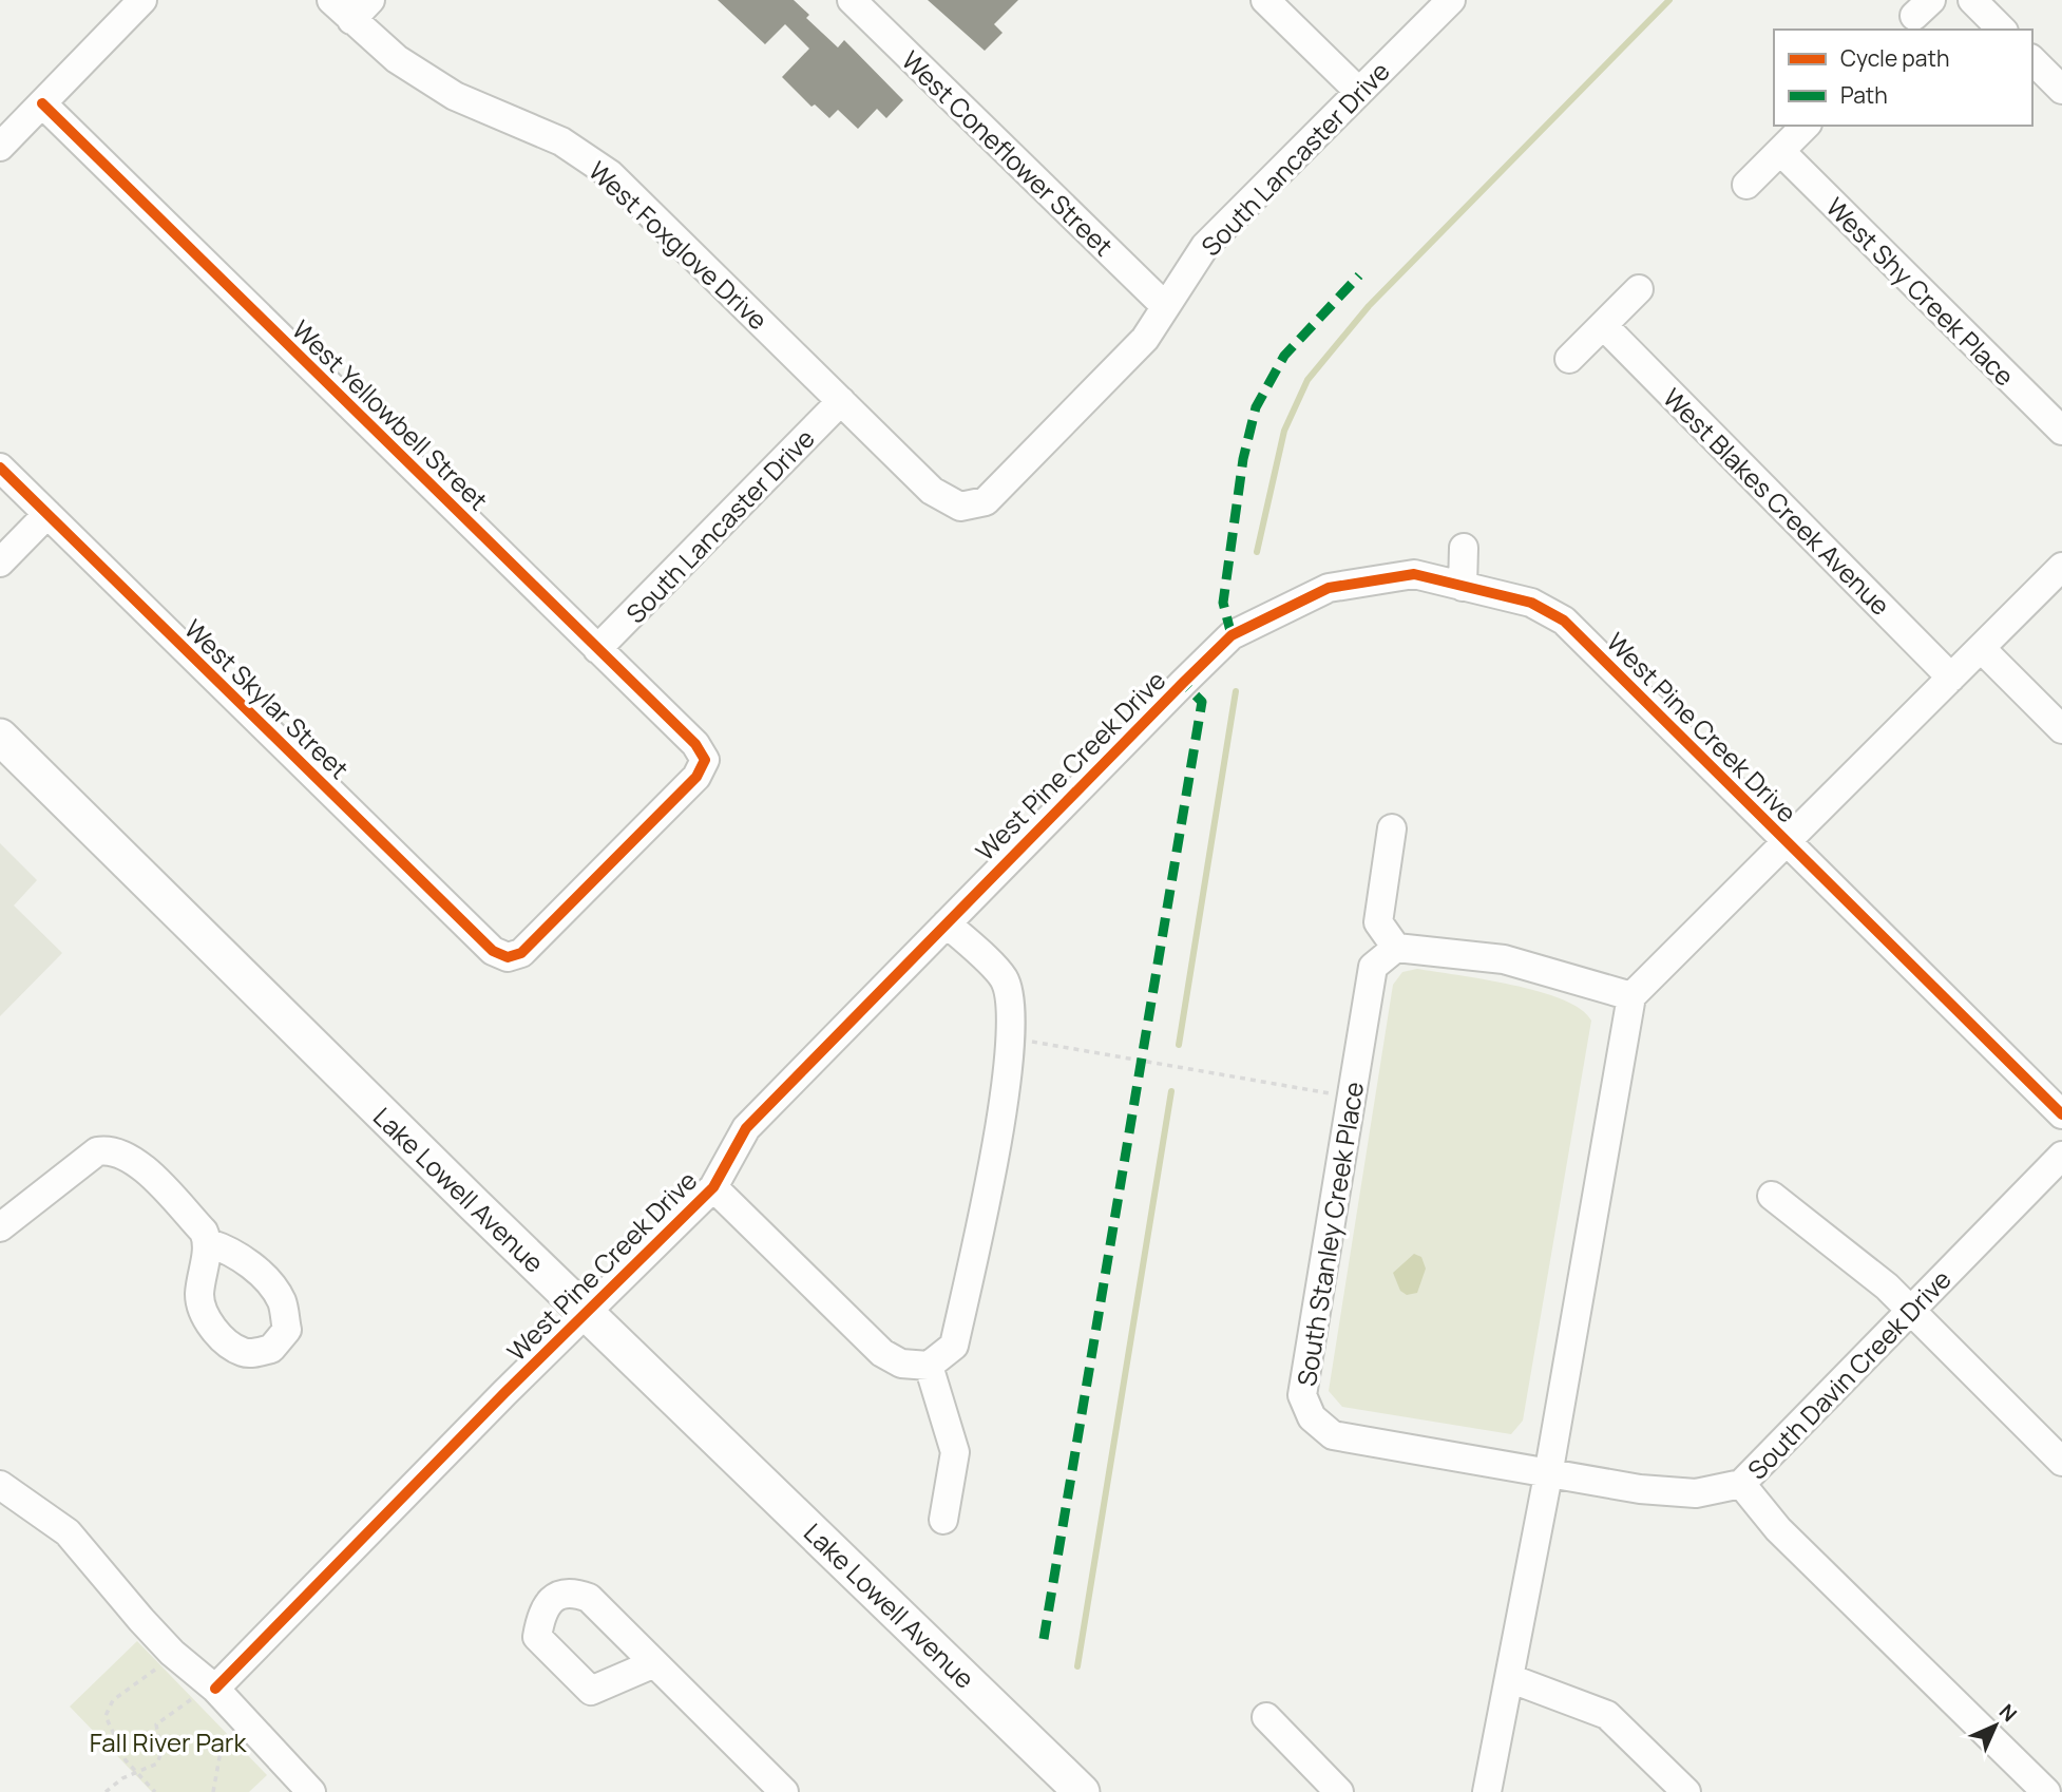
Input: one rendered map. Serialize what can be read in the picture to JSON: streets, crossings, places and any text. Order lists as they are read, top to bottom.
{
  "streets": {
    "main road": ["Lake Lowell Avenue"],
    "street": [
      "West Coneflower Street",
      "South Lancaster Drive",
      "West Foxglove Drive",
      "West Shy Creek Place",
      "West Yellowbell Street",
      "West Blakes Creek Avenue",
      "West Skylar Street",
      "West Pine Creek Drive",
      "South Stanley Creek Place",
      "South Davin Creek Drive"
    ]
  },
  "crossings": [
    ["West Coneflower Street", "South Lancaster Drive"],
    ["South Lancaster Drive", "West Foxglove Drive"],
    ["South Lancaster Drive", "West Yellowbell Street"],
    ["West Yellowbell Street", "West Skylar Street"],
    ["West Pine Creek Drive", "Lake Lowell Avenue"],
    ["South Stanley Creek Place", "South Davin Creek Drive"]
  ],
  "parks": ["Fall River Park"],
  "legend": ["Cycle path", "Path"],
  "north": "top right"
}
